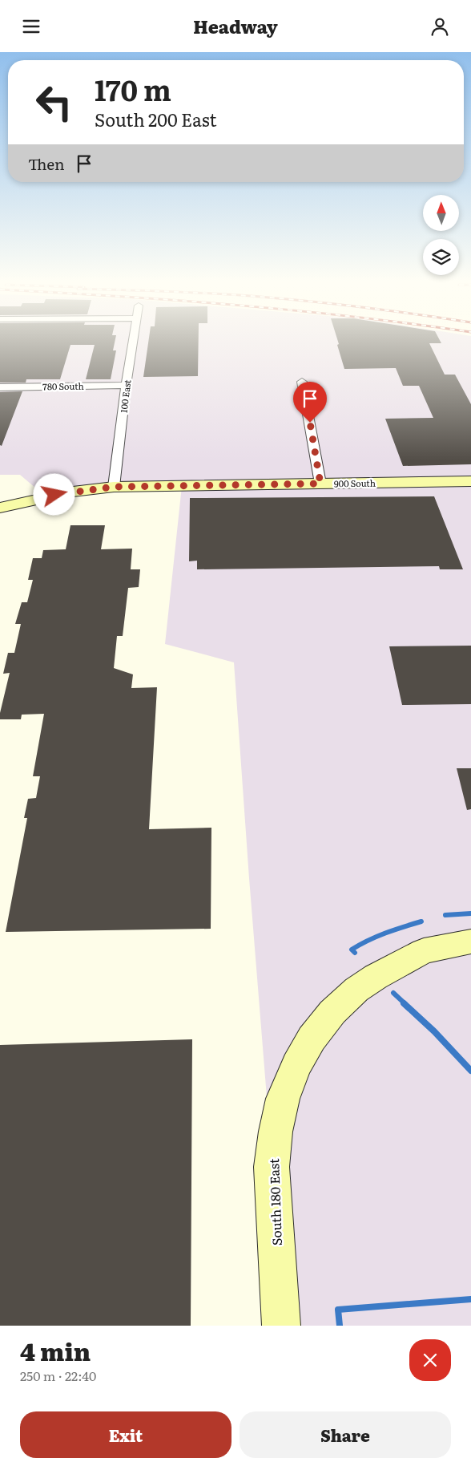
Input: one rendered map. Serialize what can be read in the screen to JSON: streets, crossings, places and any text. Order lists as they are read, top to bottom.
{
  "streets": {
    "street": [
      "780 South",
      "100 East",
      "900 South",
      "South 180 East"
    ]
  },
  "crossings": [
    ["780 South", "100 East"],
    ["100 East", "900 South"]
  ],
  "north": "top",
  "page": {
    "header": "Headway",
    "turn": ["170 m", "South 200 East"],
    "then": "Then",
    "heading": ["4 min", "250 m · 22:40"],
    "buttons": ["Exit", "Share"]
  }
}
